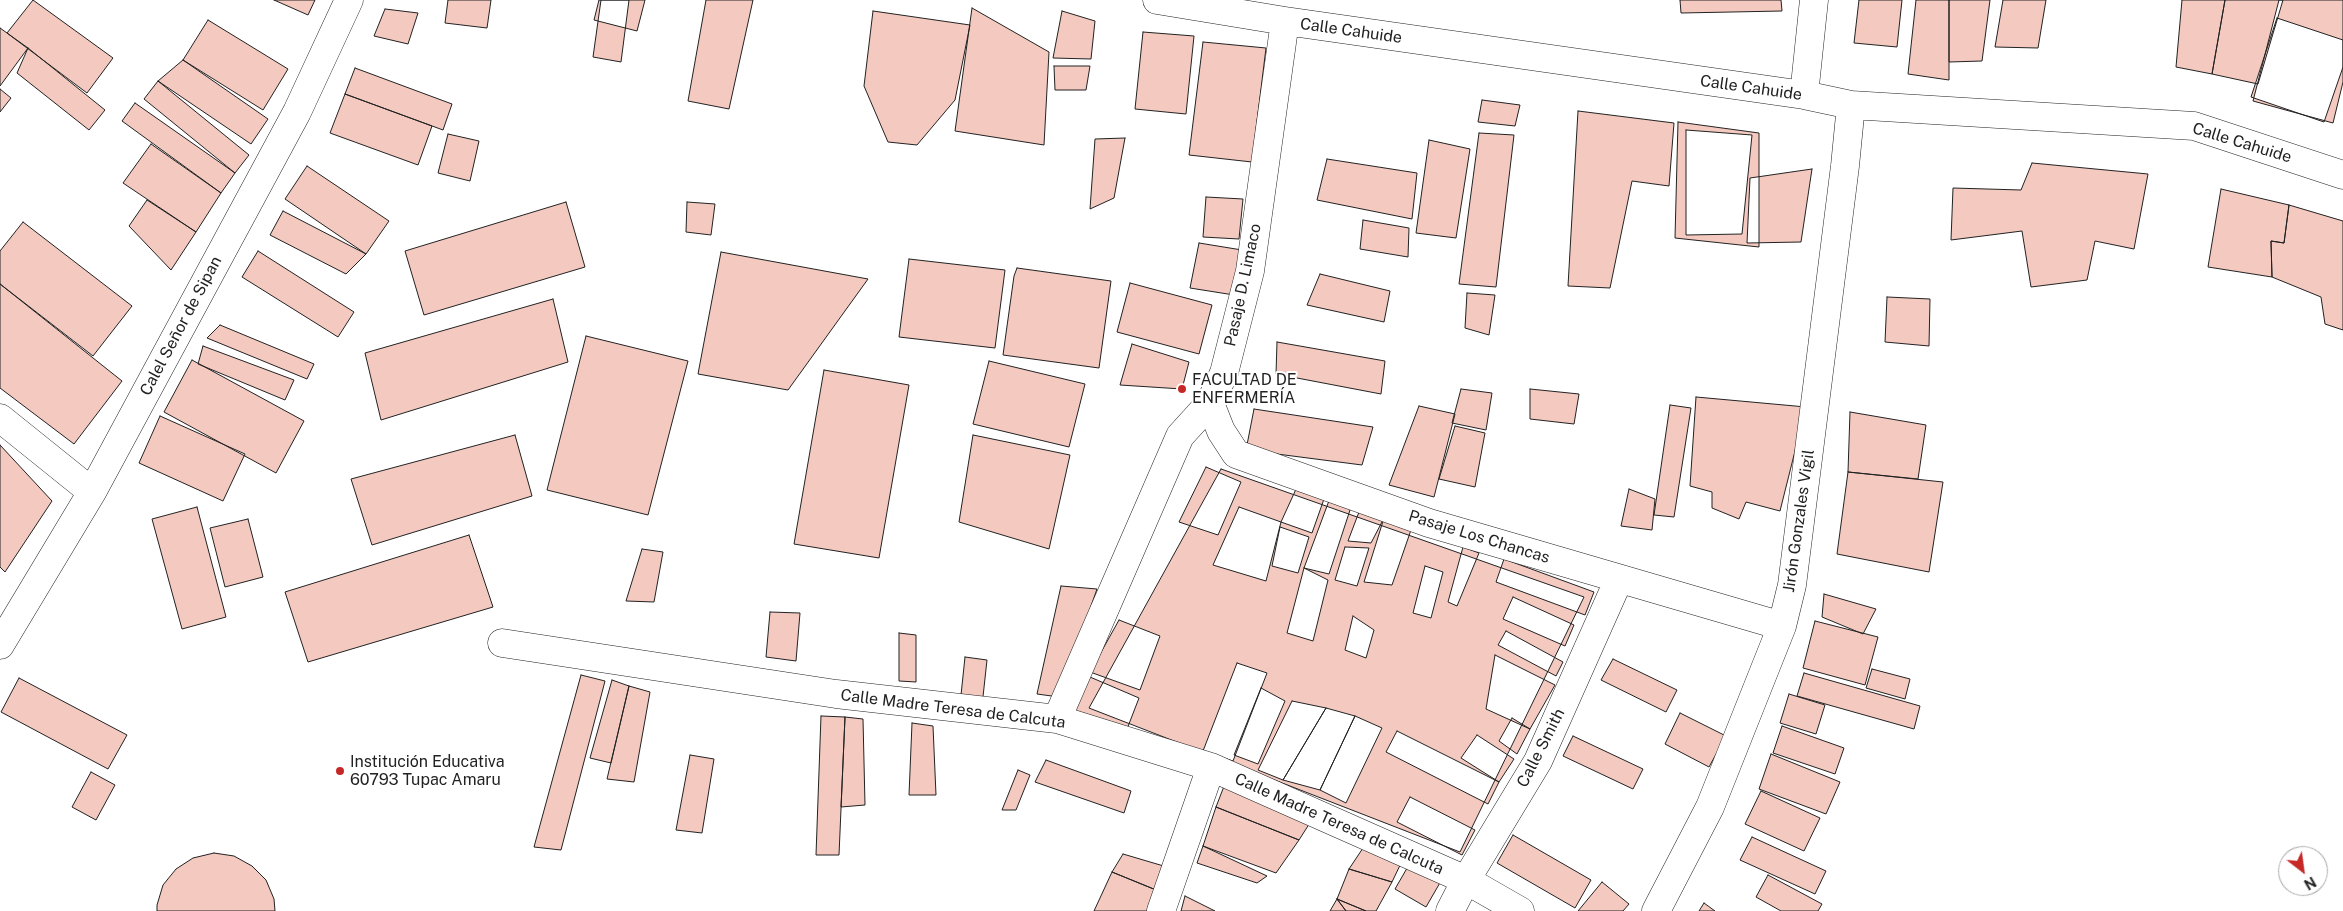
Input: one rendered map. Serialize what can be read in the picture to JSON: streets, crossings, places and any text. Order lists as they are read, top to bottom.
{
  "streets": {
    "street": [
      "Calle Cahuide",
      "Pasaje D. Limaco",
      "Calel Señor de Sipan",
      "Jirón Gonzales Vigil",
      "Pasaje Los Chancas",
      "Calle Madre Teresa de Calcuta",
      "Calle Smith"
    ]
  },
  "crossings": [
    ["Calle Cahuide", "Pasaje D. Limaco"],
    ["Calle Cahuide", "Jirón Gonzales Vigil"],
    ["Pasaje D. Limaco", "Pasaje Los Chancas"],
    ["Pasaje D. Limaco", "Calle Madre Teresa de Calcuta"],
    ["Jirón Gonzales Vigil", "Pasaje Los Chancas"],
    ["Pasaje Los Chancas", "Calle Smith"],
    ["Calle Madre Teresa de Calcuta", "Calle Smith"]
  ],
  "places": ["FACULTAD DE ENFERMERÍA", "Institución Educativa 60793 Tupac Amaru"],
  "north": "bottom right"
}
